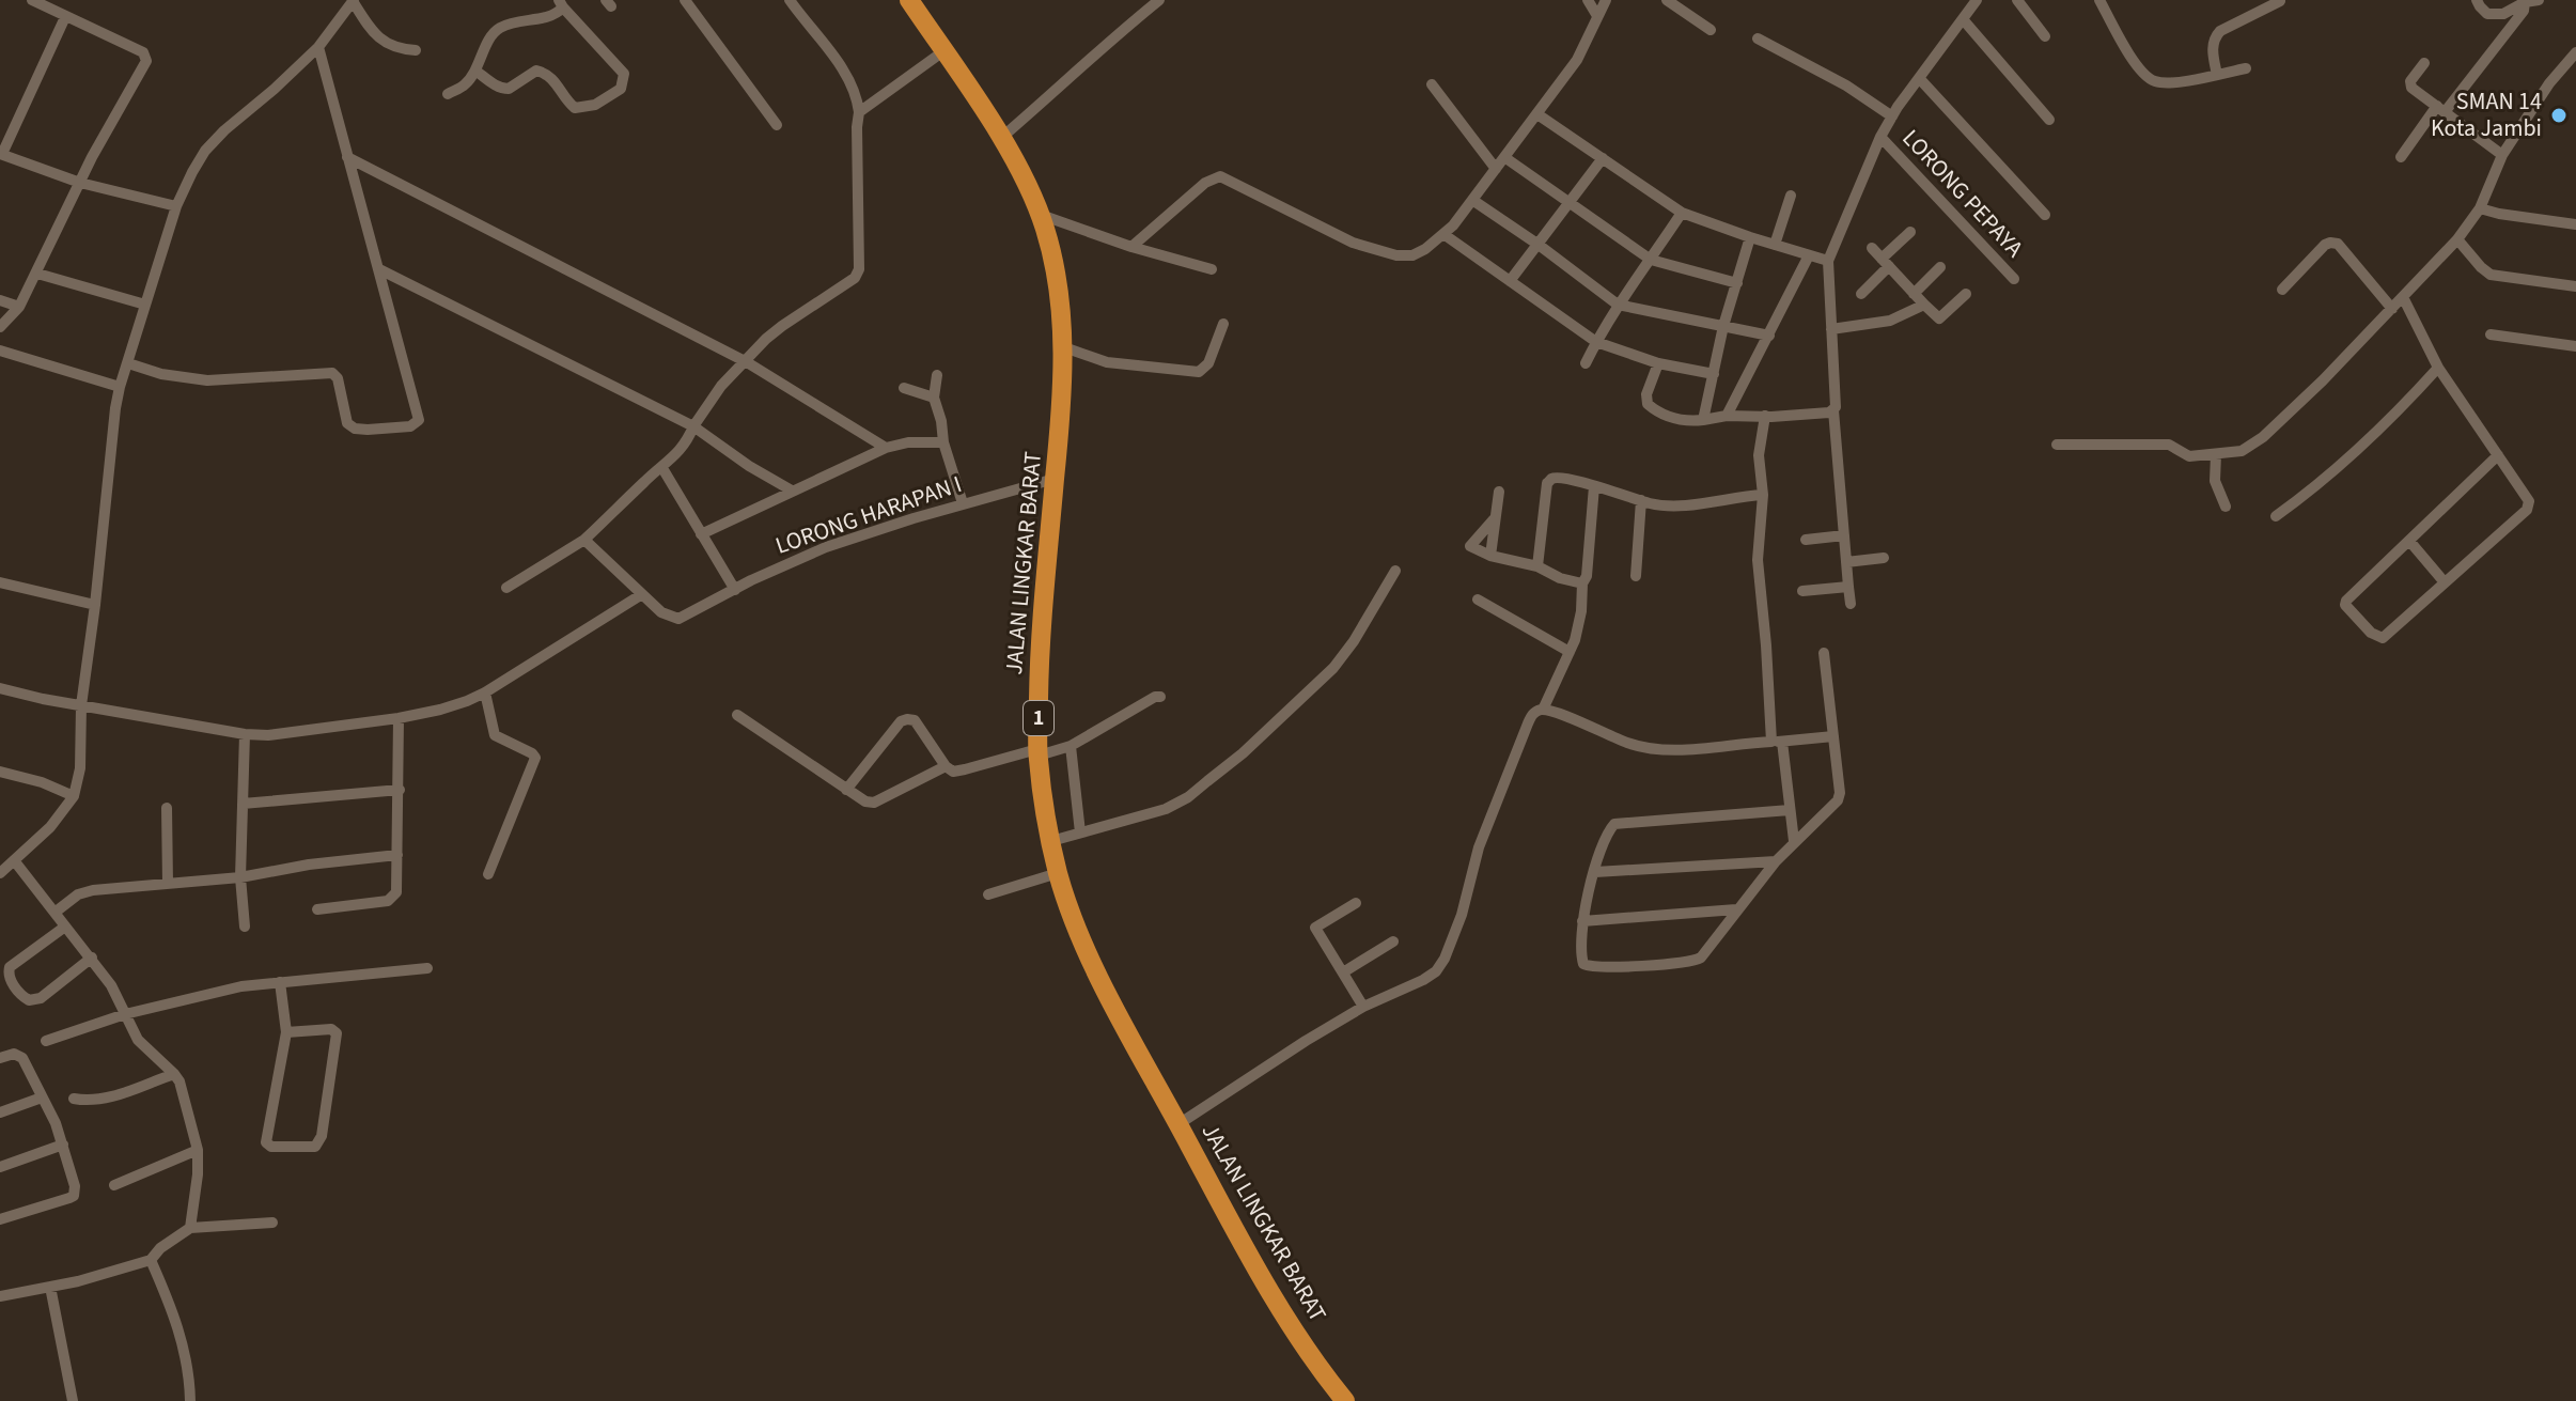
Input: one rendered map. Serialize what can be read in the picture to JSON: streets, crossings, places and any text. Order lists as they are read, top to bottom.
{
  "streets": {
    "highway": ["JALAN LINGKAR BARAT", "1"],
    "street": ["LORONG PEPAYA", "LORONG HARAPAN I"]
  },
  "crossings": [
    ["LORONG HARAPAN I", "JALAN LINGKAR BARAT"]
  ],
  "places": ["SMAN 14 Kota Jambi"]
}
